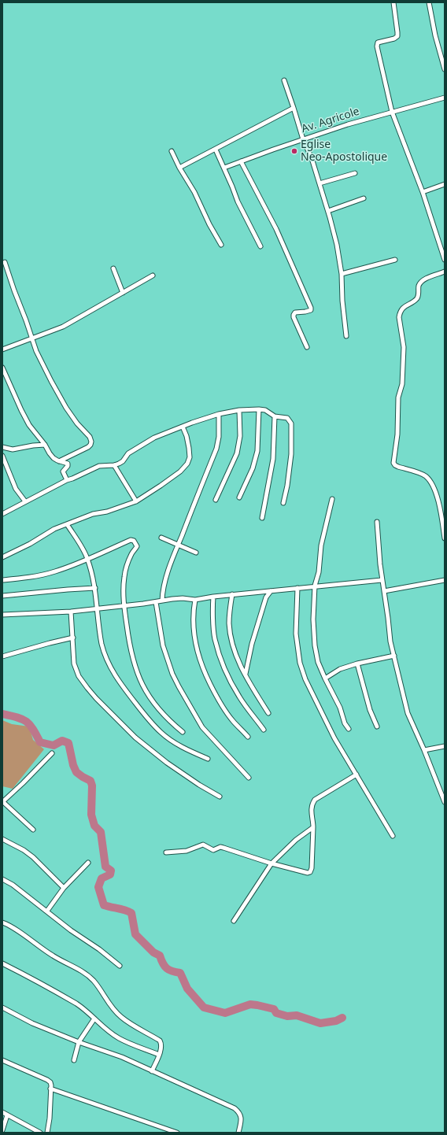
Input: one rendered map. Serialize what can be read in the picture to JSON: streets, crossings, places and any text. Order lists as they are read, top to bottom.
{
  "streets": {
    "street": ["Av. Agricole"]
  },
  "places": ["Eglise Neo-Apostolique"]
}
